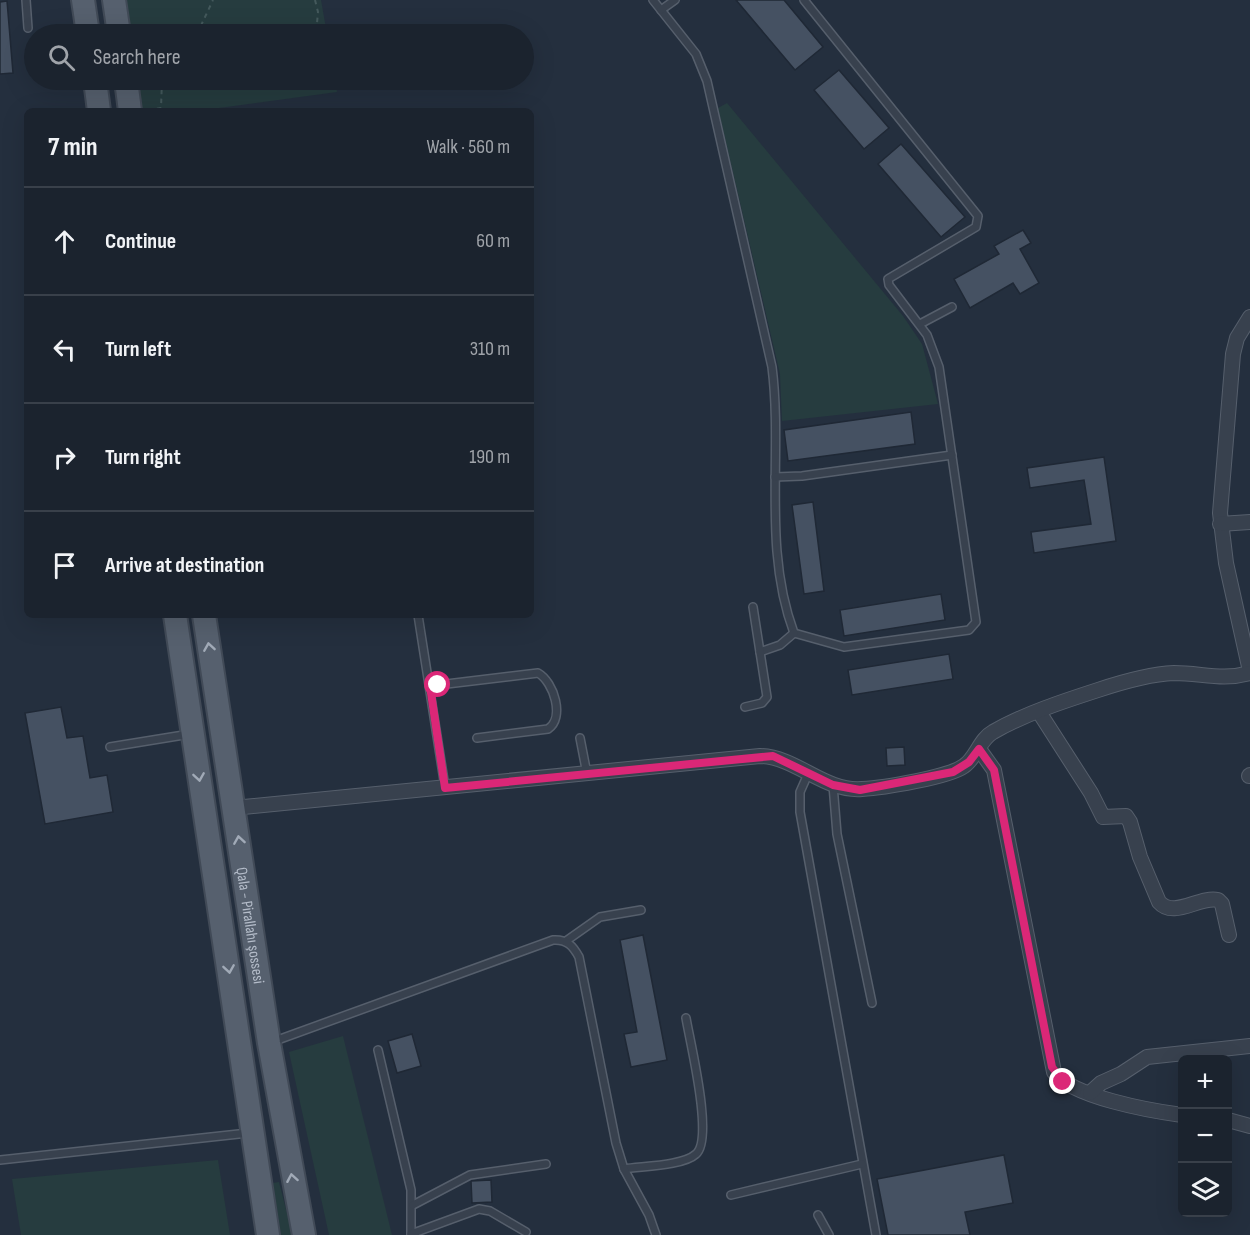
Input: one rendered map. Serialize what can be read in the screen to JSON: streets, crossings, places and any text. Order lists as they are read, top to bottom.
{
  "streets": {
    "main road": ["Qala - Pirallahı şossesi"]
  },
  "page": {
    "search": "Search here",
    "heading": ["7 min", "Walk · 560 m"],
    "list": [
      ["Continue", "60 m"],
      ["Turn left", "310 m"],
      ["Turn right", "190 m"],
      "Arrive at destination"
    ],
    "map_buttons": ["+", "−"]
  }
}
